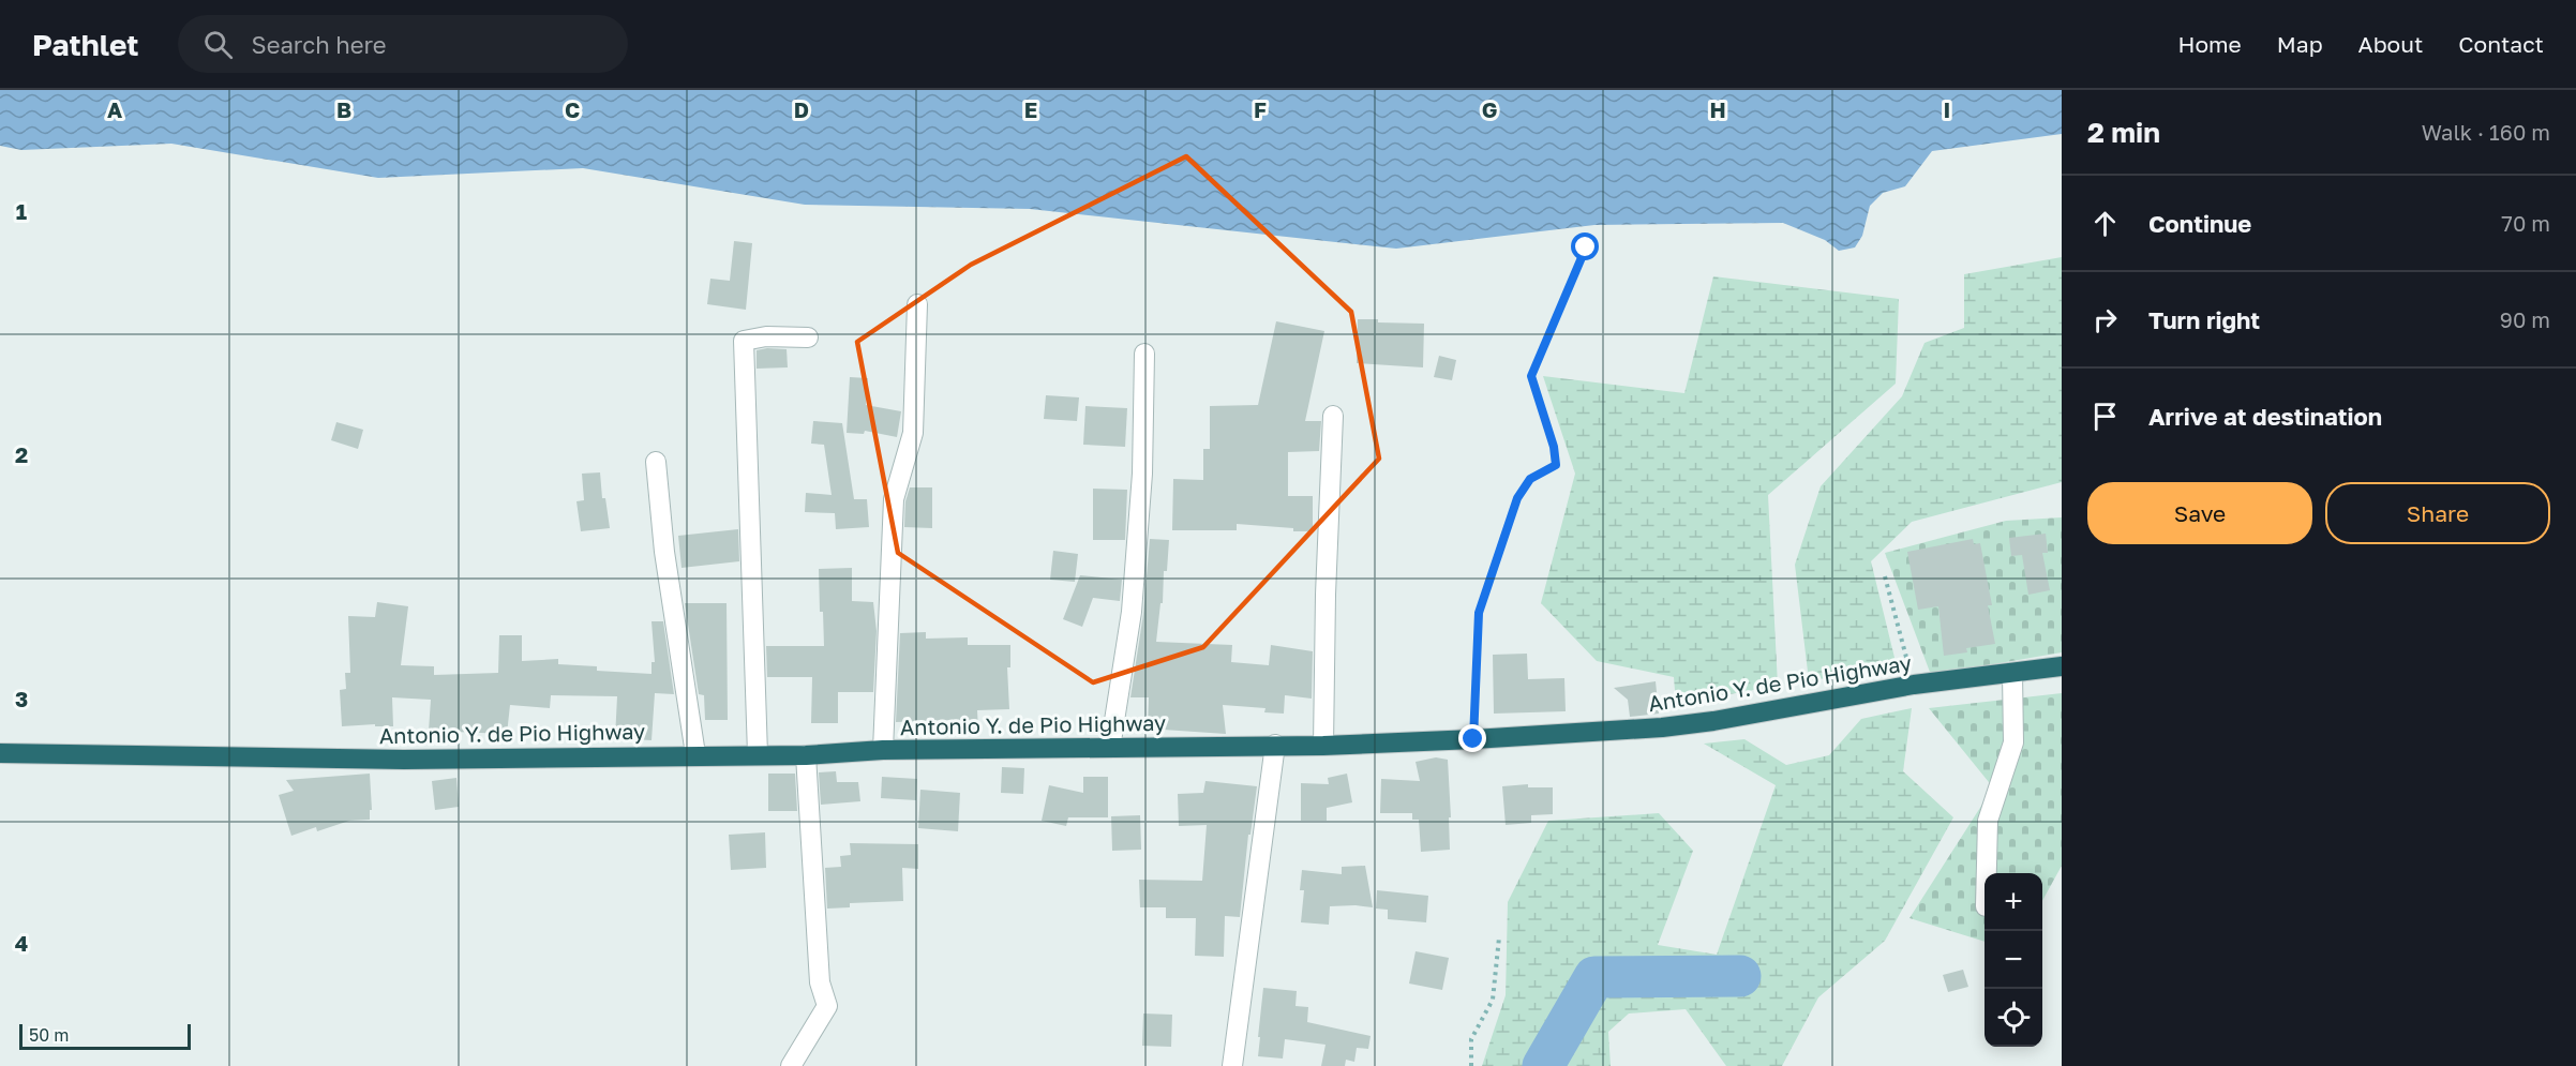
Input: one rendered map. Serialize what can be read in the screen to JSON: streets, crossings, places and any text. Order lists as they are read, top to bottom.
{
  "streets": {
    "highway": ["Antonio Y. de Pio Highway"]
  },
  "scale_bar": "50 m",
  "page": {
    "header": "Pathlet",
    "search": "Search here",
    "nav": [
      "Home",
      "Map",
      "About",
      "Contact"
    ],
    "heading": ["2 min", "Walk · 160 m"],
    "list": [
      ["Continue", "70 m"],
      ["Turn right", "90 m"],
      "Arrive at destination"
    ],
    "buttons": ["Save", "Share"],
    "map_buttons": ["+", "−"],
    "scale": "50 m"
  },
  "grid": {
    "columns": [
      "A",
      "B",
      "C",
      "D",
      "E",
      "F",
      "G",
      "H",
      "I"
    ],
    "rows": [
      "1",
      "2",
      "3",
      "4"
    ]
  }
}
